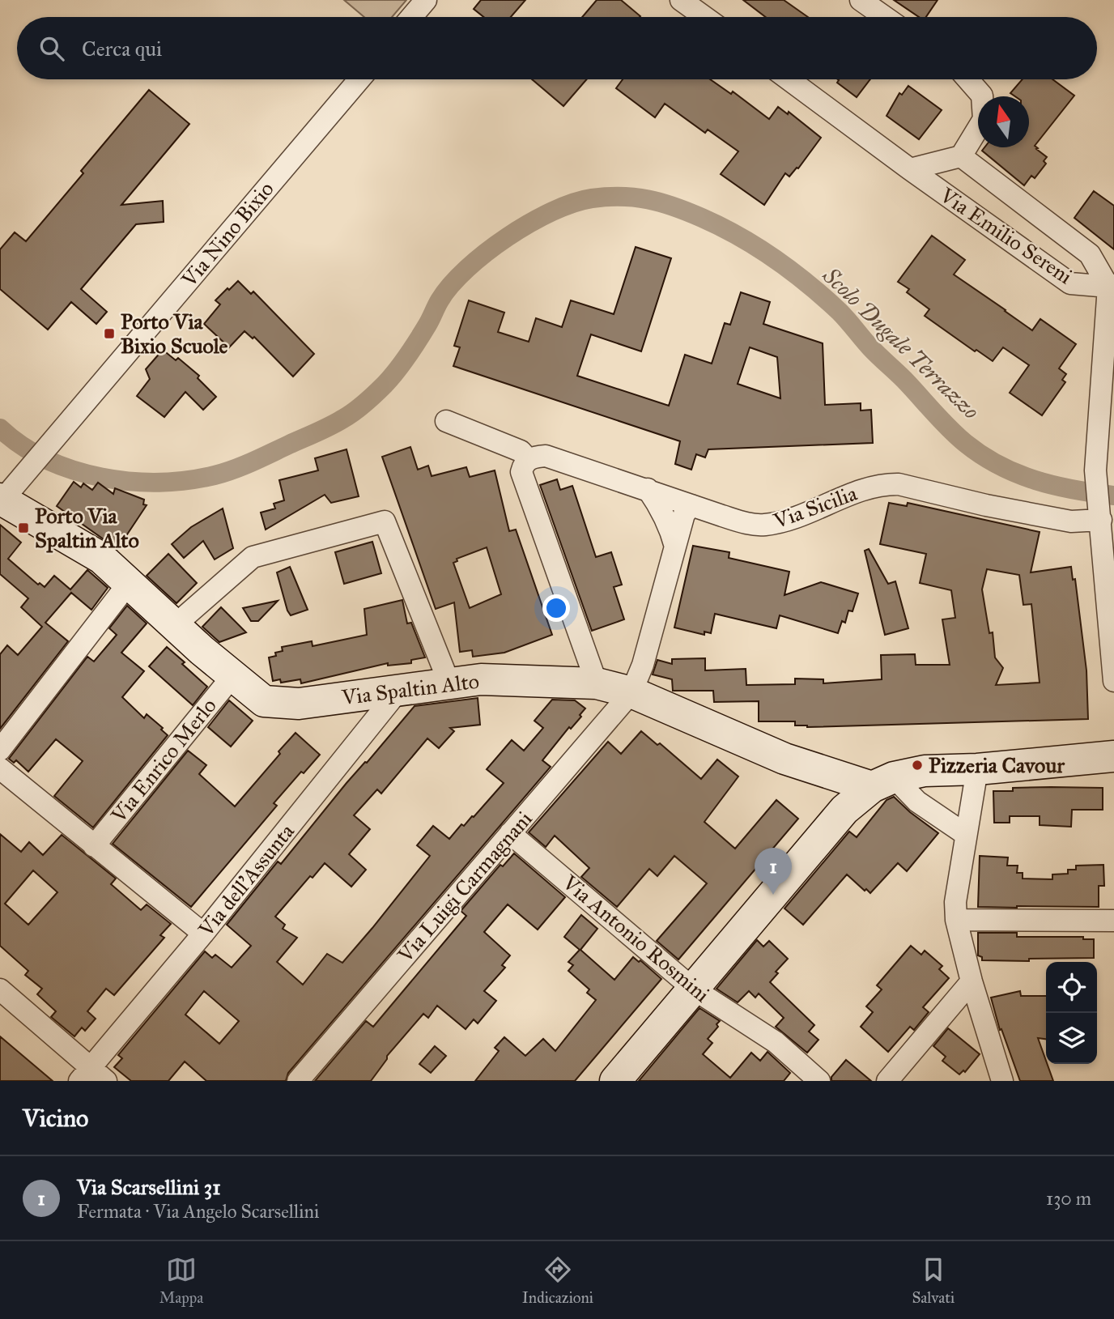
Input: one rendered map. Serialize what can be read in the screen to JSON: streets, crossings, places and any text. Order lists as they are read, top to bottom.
{
  "streets": {
    "street": [
      "Via Nino Bixio",
      "Via Emilio Sereni",
      "Via Sicilia",
      "Via Spaltin Alto",
      "Via Enrico Merlo",
      "Via dell'Assunta",
      "Via Luigi Carmagnani",
      "Via Antonio Rosmini"
    ]
  },
  "crossings": [
    ["Via Nino Bixio", "Via Spaltin Alto"],
    ["Via Spaltin Alto", "Via Enrico Merlo"],
    ["Via Spaltin Alto", "Via dell'Assunta"],
    ["Via Spaltin Alto", "Via Luigi Carmagnani"],
    ["Via Luigi Carmagnani", "Via Antonio Rosmini"]
  ],
  "water": ["Scolo Dugale Terrazzo"],
  "places": {
    "transit": ["Porto Via Bixio Scuole", "Porto Via Spaltin Alto"],
    "other": ["Pizzeria Cavour"]
  },
  "north": "top",
  "page": {
    "search": "Cerca qui",
    "pins": "1",
    "heading": "Vicino",
    "list": [
      {
        "mark": "1",
        "name": "Via Scarsellini 31",
        "note": "Fermata · Via Angelo Scarsellini",
        "value": "130 m"
      }
    ],
    "nav": ["Mappa", "Indicazioni", "Salvati"]
  }
}
